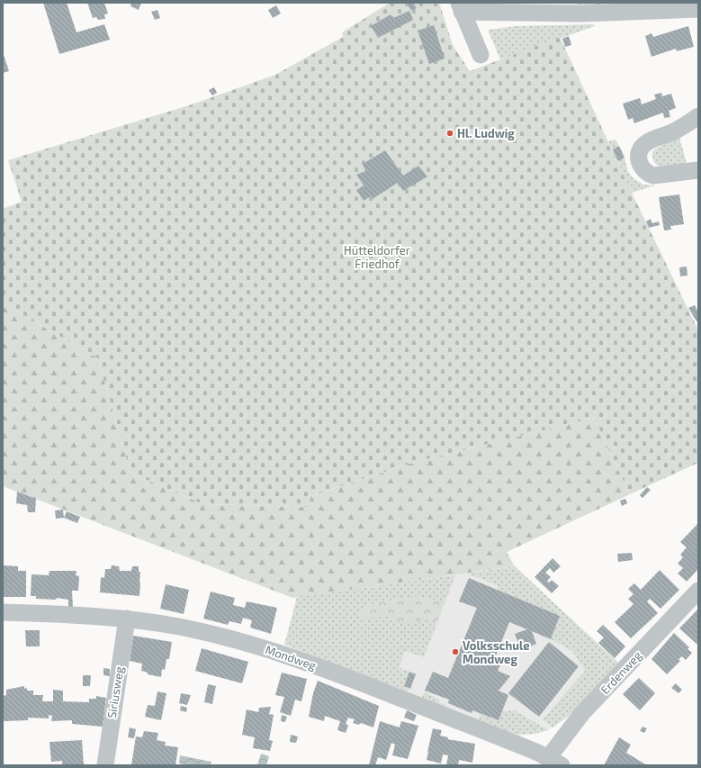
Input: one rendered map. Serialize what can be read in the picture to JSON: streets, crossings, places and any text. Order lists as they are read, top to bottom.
{
  "streets": {
    "street": ["Mondweg", "Erdenweg", "Siriusweg"]
  },
  "crossings": [
    ["Mondweg", "Erdenweg"],
    ["Mondweg", "Siriusweg"]
  ],
  "parks": ["Hütteldorfer Friedhof"],
  "places": ["Hl. Ludwig", "Volksschule Mondweg"]
}
